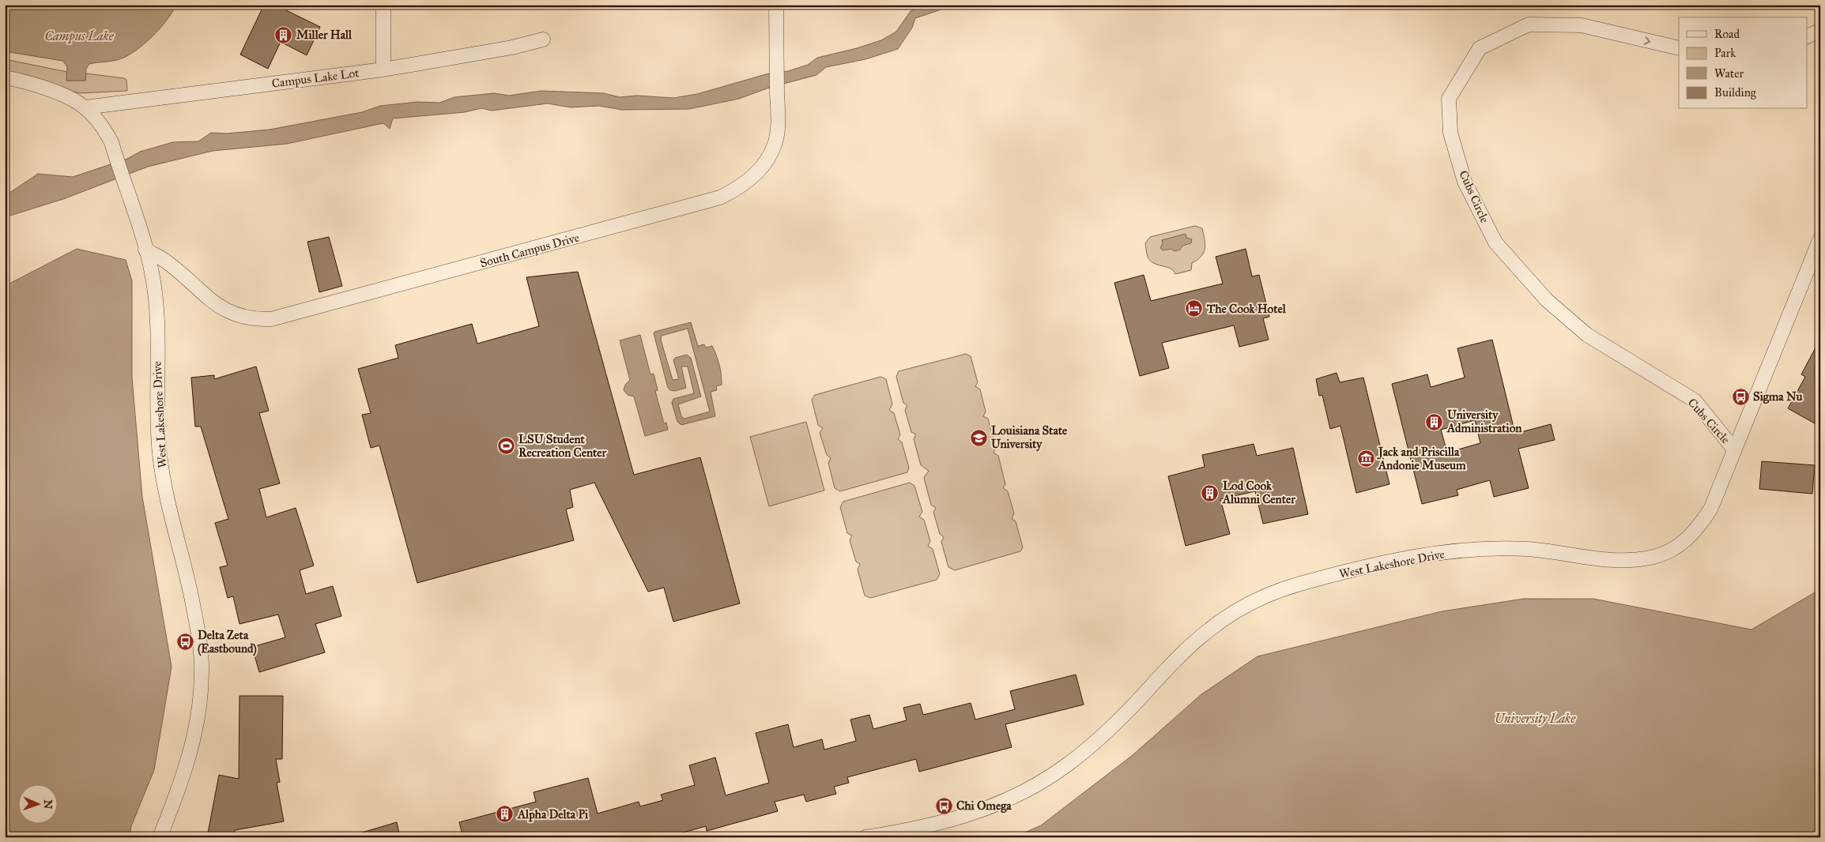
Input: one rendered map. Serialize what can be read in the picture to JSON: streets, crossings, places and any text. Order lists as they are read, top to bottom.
{
  "streets": {
    "street": [
      "Campus Lake Lot",
      "Cubs Circle",
      "South Campus Drive",
      "West Lakeshore Drive"
    ]
  },
  "crossings": [
    ["Campus Lake Lot", "West Lakeshore Drive"],
    ["Cubs Circle", "West Lakeshore Drive"],
    ["South Campus Drive", "West Lakeshore Drive"]
  ],
  "water": ["Campus Lake", "University Lake"],
  "places": {
    "building": [
      "Miller Hall",
      "University Administration",
      "Lod Cook Alumni Center",
      "Alpha Delta Pi"
    ],
    "hotel": ["The Cook Hotel"],
    "bus stop": ["Sigma Nu", "Delta Zeta (Eastbound)", "Chi Omega"],
    "school or university": ["Louisiana State University"],
    "sports": ["LSU Student Recreation Center"],
    "museum": ["Jack and Priscilla Andonie Museum"]
  },
  "legend": [
    "Road",
    "Park",
    "Water",
    "Building"
  ],
  "north": "right"
}
